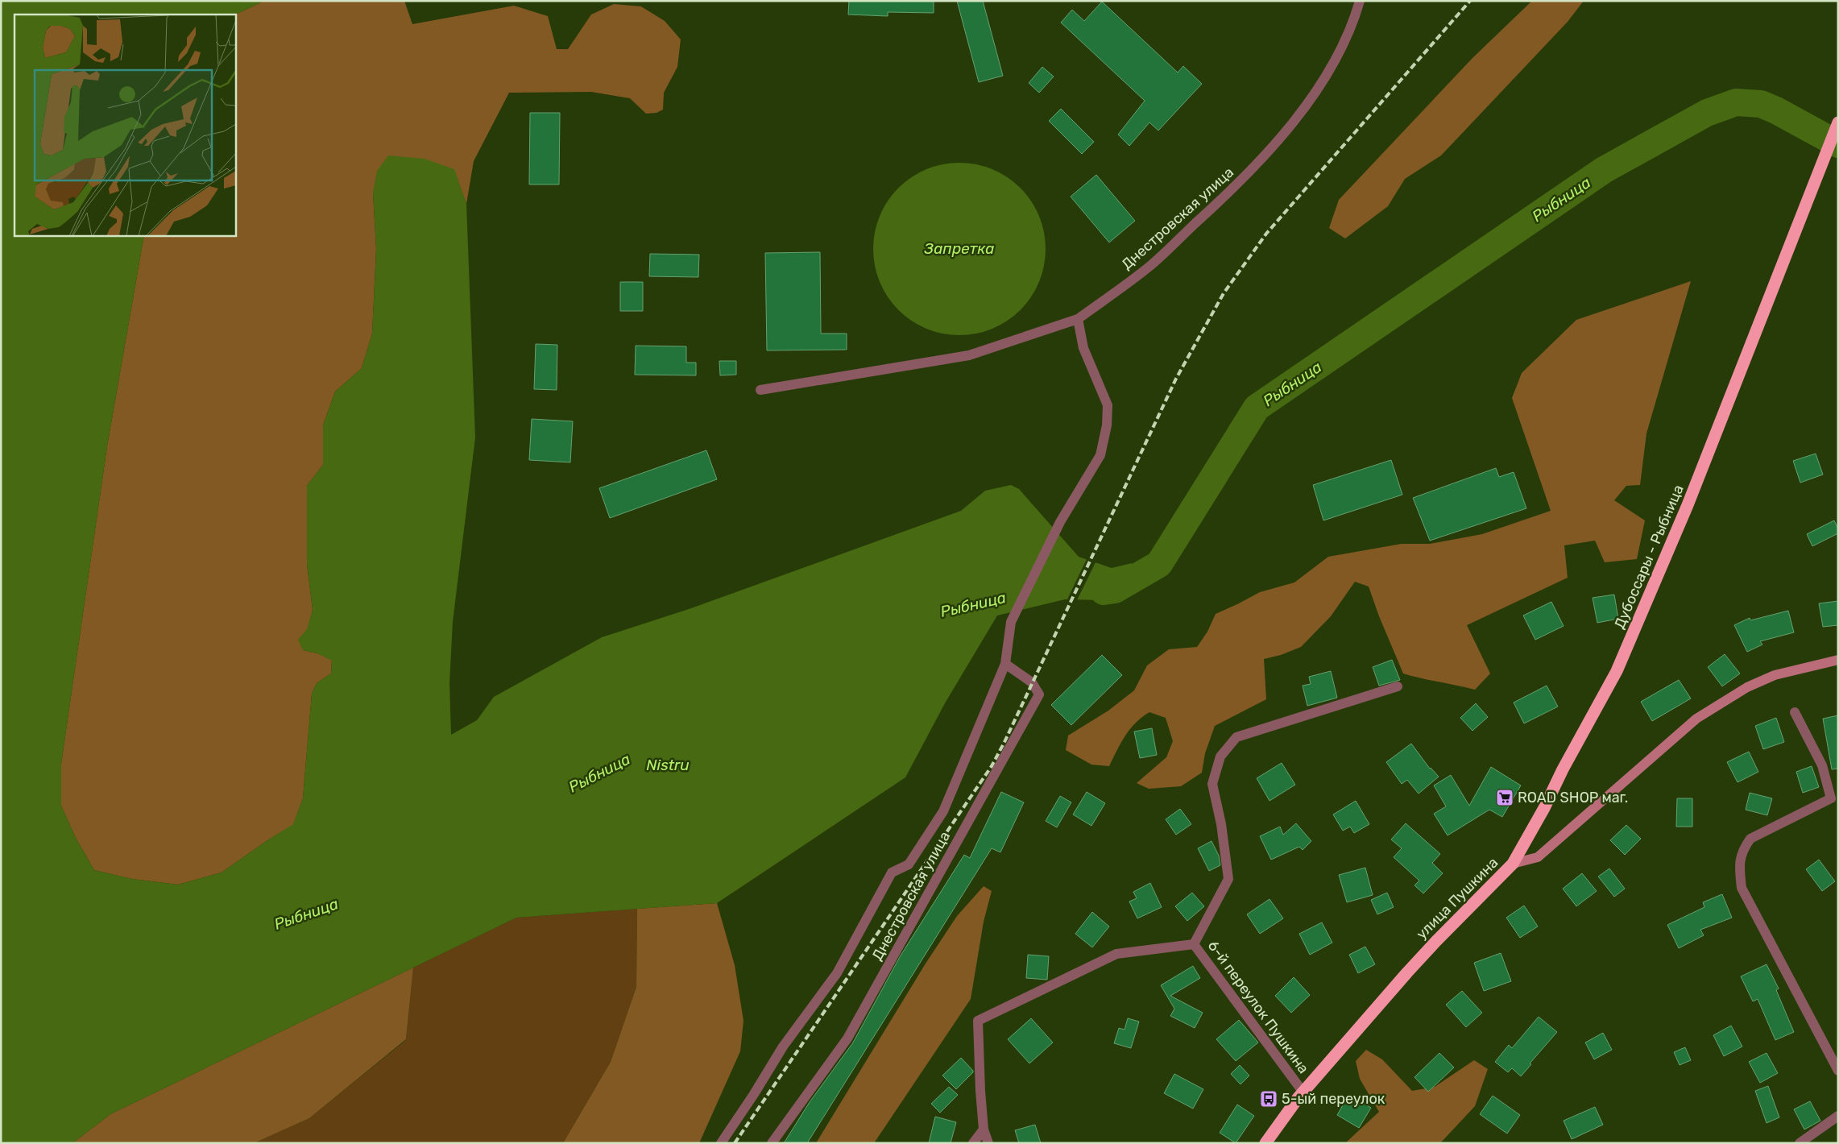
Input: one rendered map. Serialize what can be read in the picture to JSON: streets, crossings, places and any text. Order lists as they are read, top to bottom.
{
  "streets": {
    "highway": ["Дубоссары - Рыбница", "улица Пушкина"],
    "street": ["Днестровская улица", "6-й переулок Пушкина"]
  },
  "crossings": [
    ["Дубоссары - Рыбница", "улица Пушкина"],
    ["улица Пушкина", "6-й переулок Пушкина"]
  ],
  "water": ["Рыбница", "Запретка", "Nistru"],
  "places": {
    "supermarket": ["ROAD SHOP маг."],
    "bus stop": ["5-ый переулок"]
  }
}
